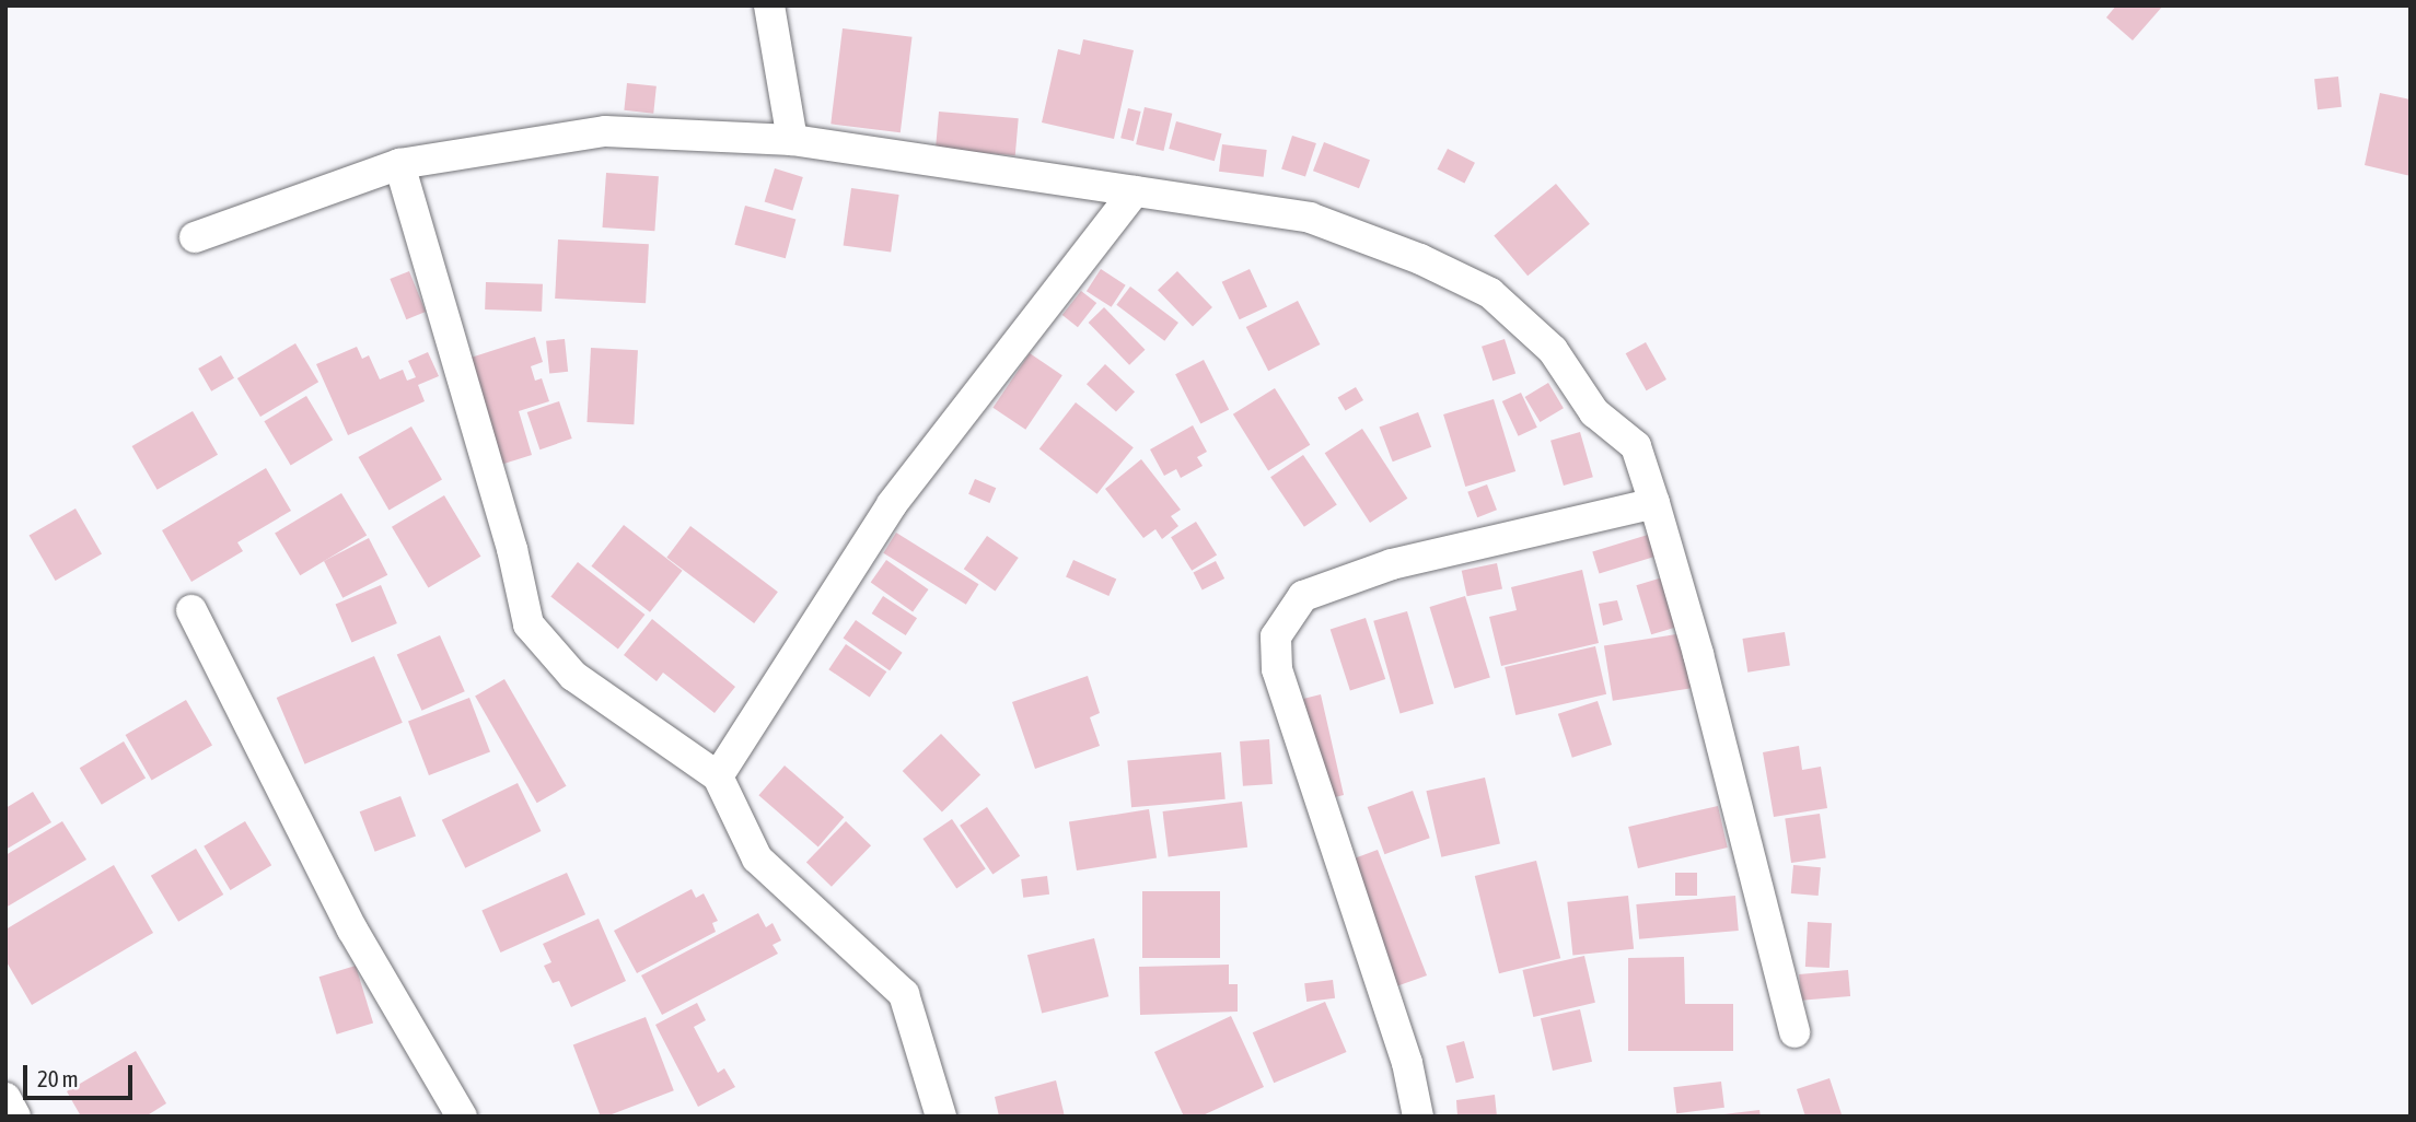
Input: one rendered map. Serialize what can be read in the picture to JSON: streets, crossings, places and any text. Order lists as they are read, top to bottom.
{
  "scale_bar": "20 m"
}
